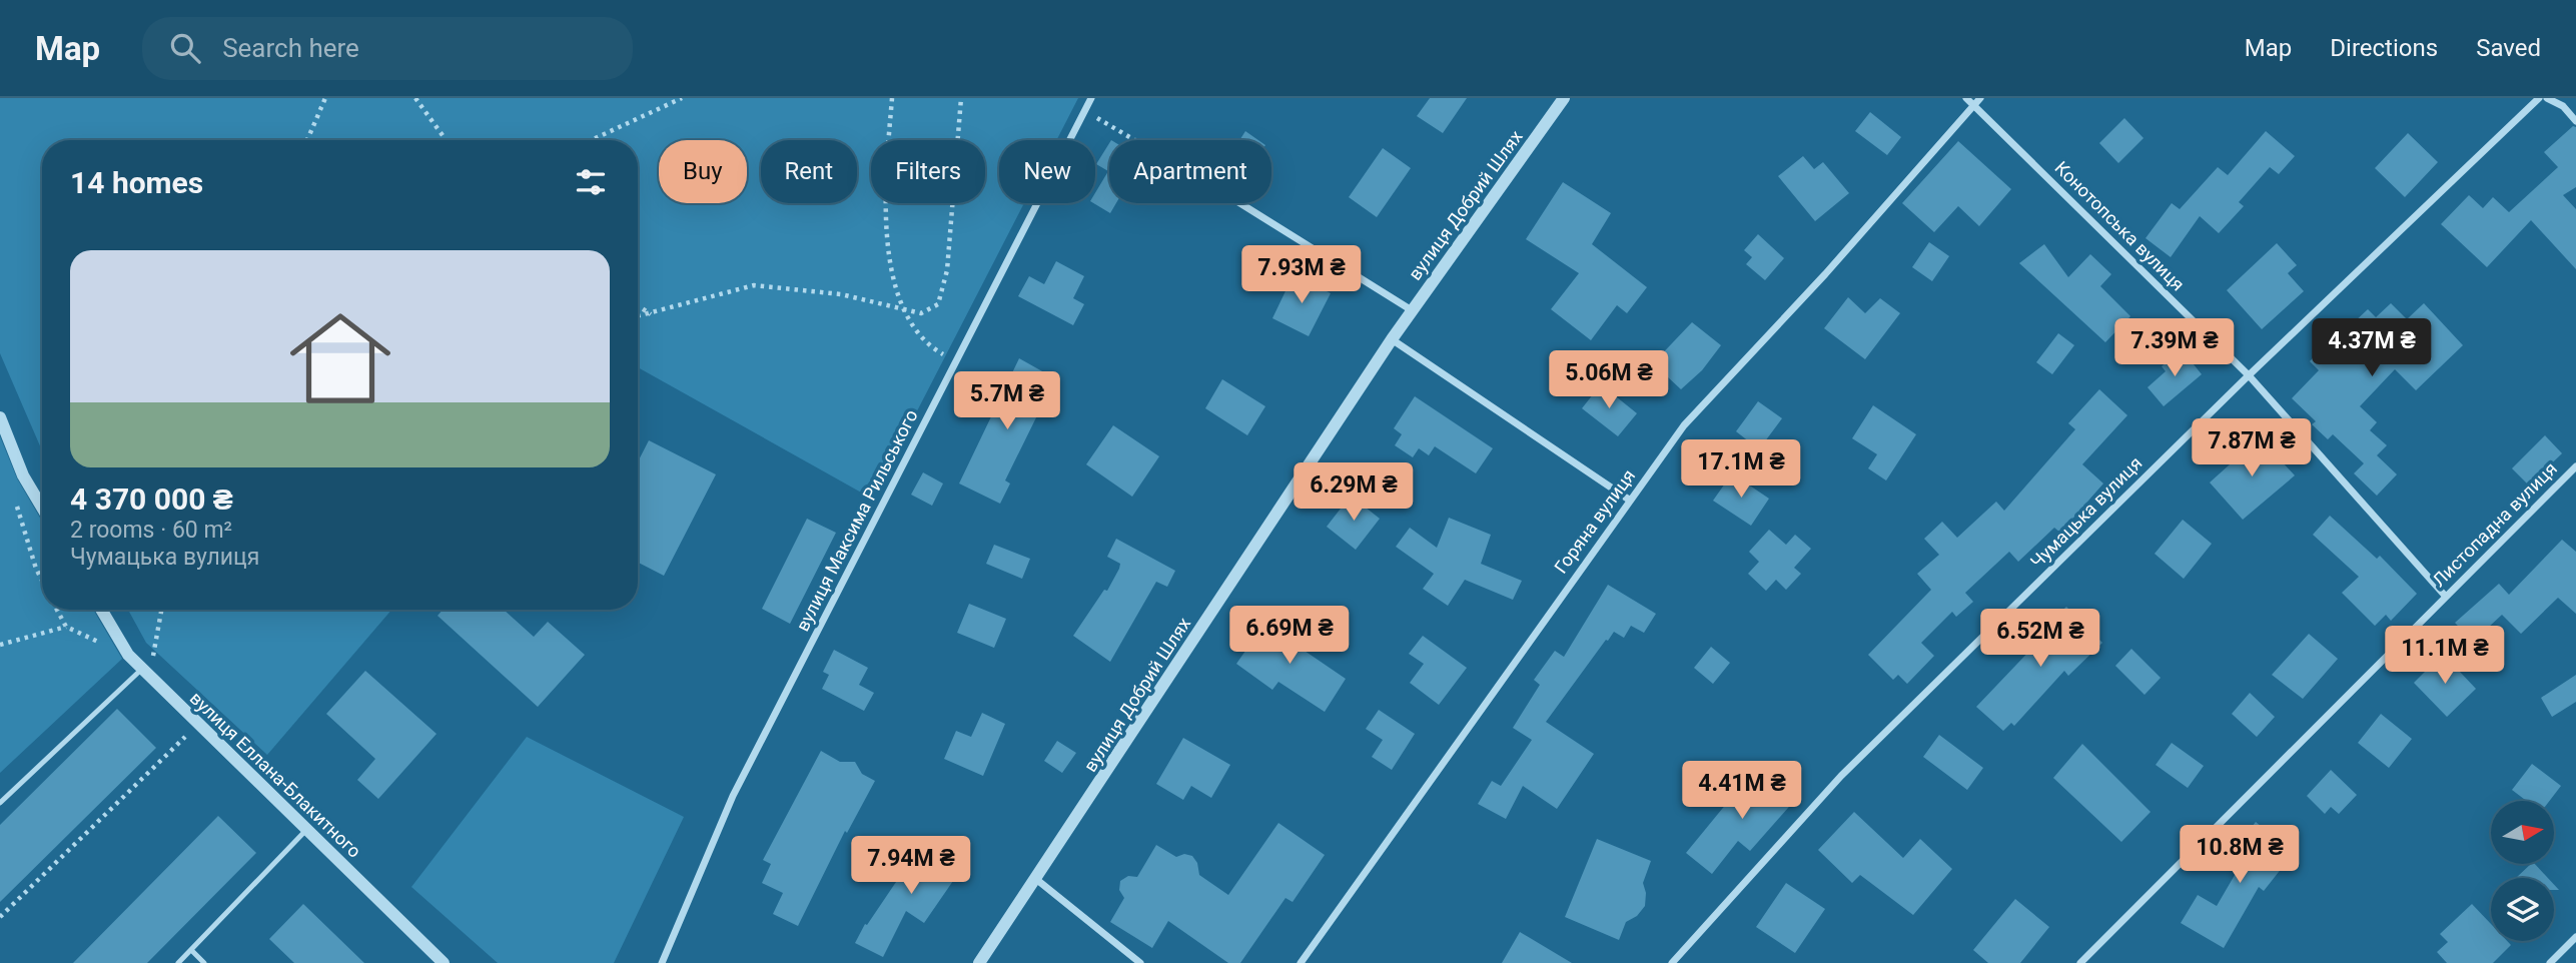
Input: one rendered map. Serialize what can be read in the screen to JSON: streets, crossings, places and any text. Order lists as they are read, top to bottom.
{
  "streets": {
    "street": [
      "вулиця Добрий Шлях",
      "Конотопська вулиця",
      "Чумацька вулиця",
      "вулиця Максима Рильського",
      "Горяна вулиця",
      "Листопадна вулиця",
      "вулиця Еллана-Блакитного"
    ]
  },
  "crossings": [
    ["Конотопська вулиця", "Чумацька вулиця"],
    ["Конотопська вулиця", "Горяна вулиця"],
    ["Конотопська вулиця", "Листопадна вулиця"]
  ],
  "north": "right",
  "page": {
    "header": "Map",
    "search": "Search here",
    "nav": ["Map", "Directions", "Saved"],
    "chip": [
      "Buy",
      "Rent",
      "Filters",
      "New",
      "Apartment"
    ],
    "heading": "14 homes",
    "list": [
      {
        "name": "4 370 000 ₴",
        "note": "2 rooms · 60 m² · Чумацька вулиця"
      }
    ],
    "price": [
      "7.93M ₴",
      "7.39M ₴",
      "4.37M ₴",
      "5.06M ₴",
      "5.7M ₴",
      "7.87M ₴",
      "17.1M ₴",
      "6.29M ₴",
      "6.69M ₴",
      "6.52M ₴",
      "11.1M ₴",
      "4.41M ₴",
      "10.8M ₴",
      "7.94M ₴"
    ]
  }
}
